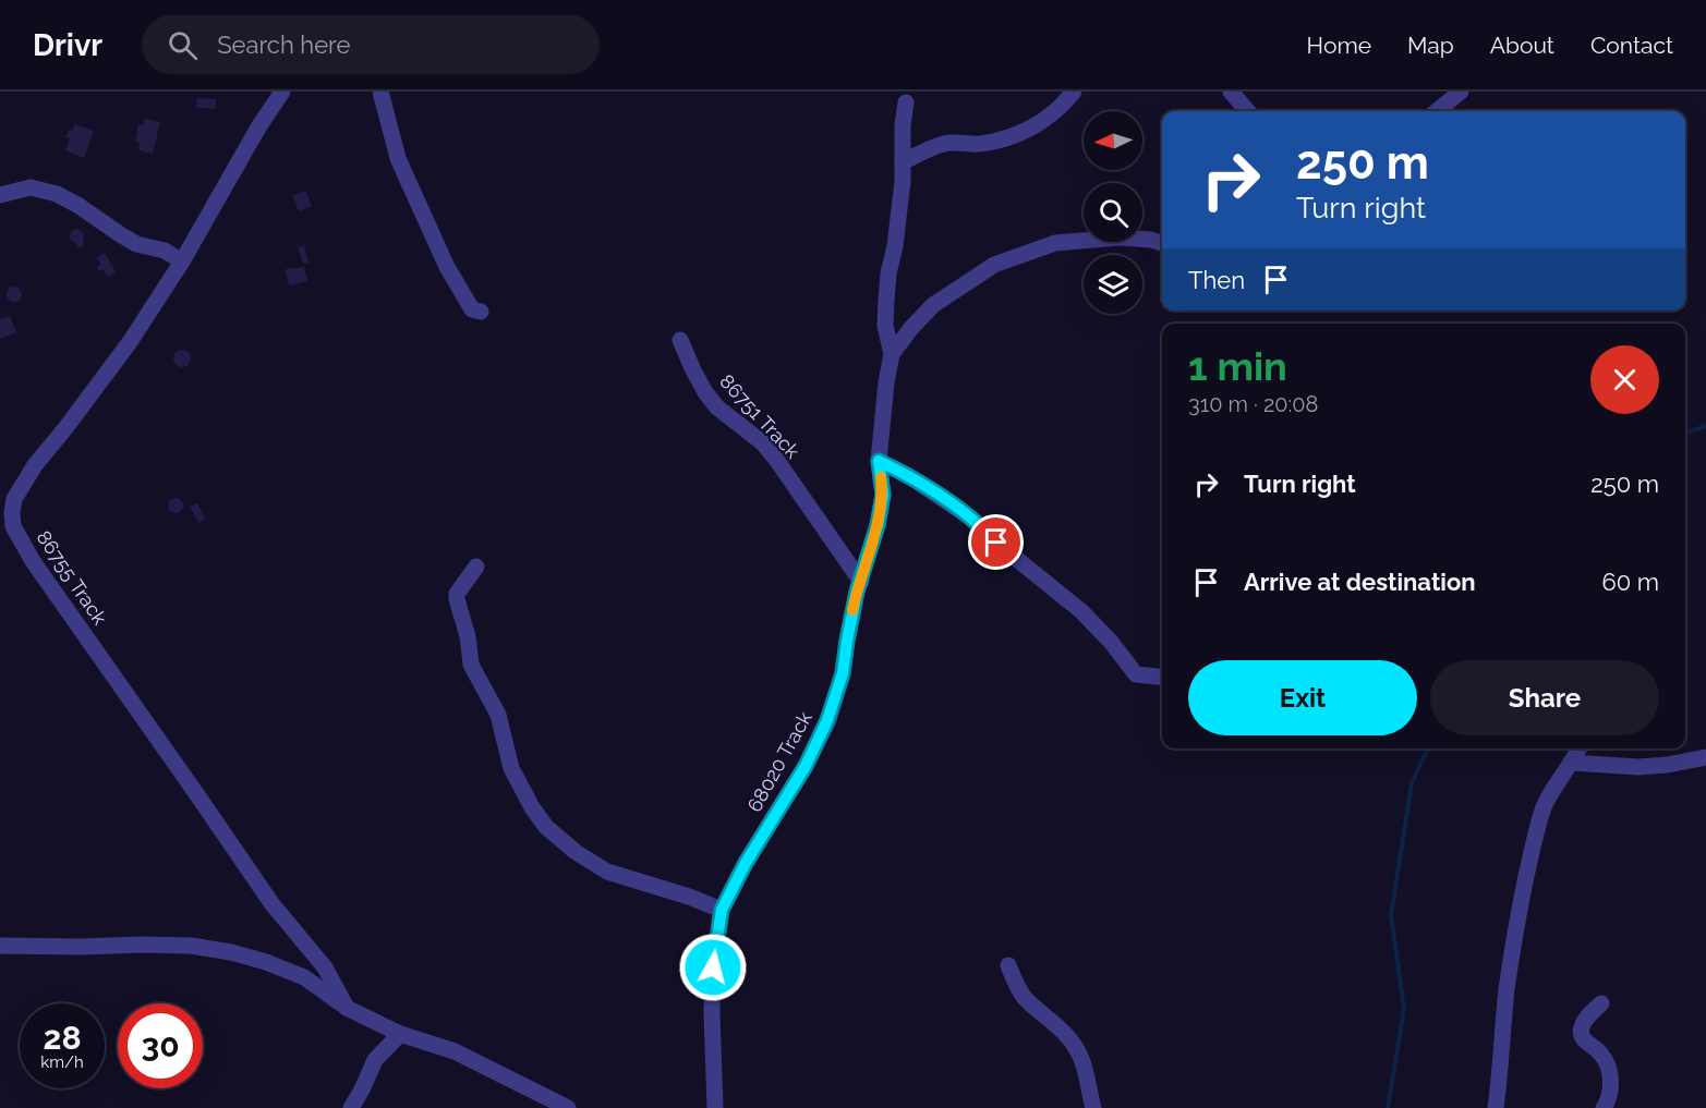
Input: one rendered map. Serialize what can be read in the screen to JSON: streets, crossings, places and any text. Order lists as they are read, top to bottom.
{
  "streets": {
    "street": ["86751 Track", "86755 Track", "68020 Track"]
  },
  "crossings": [
    ["86751 Track", "68020 Track"]
  ],
  "north": "left",
  "page": {
    "header": "Drivr",
    "search": "Search here",
    "nav": [
      "Home",
      "Map",
      "About",
      "Contact"
    ],
    "turn": ["250 m", "Turn right"],
    "then": "Then",
    "heading": ["1 min", "310 m · 20:08"],
    "list": [
      {
        "name": "Turn right",
        "value": "250 m"
      },
      {
        "name": "Arrive at destination",
        "value": "60 m"
      }
    ],
    "buttons": ["Exit", "Share"],
    "speed": "28 km/h",
    "limit": "30"
  }
}
